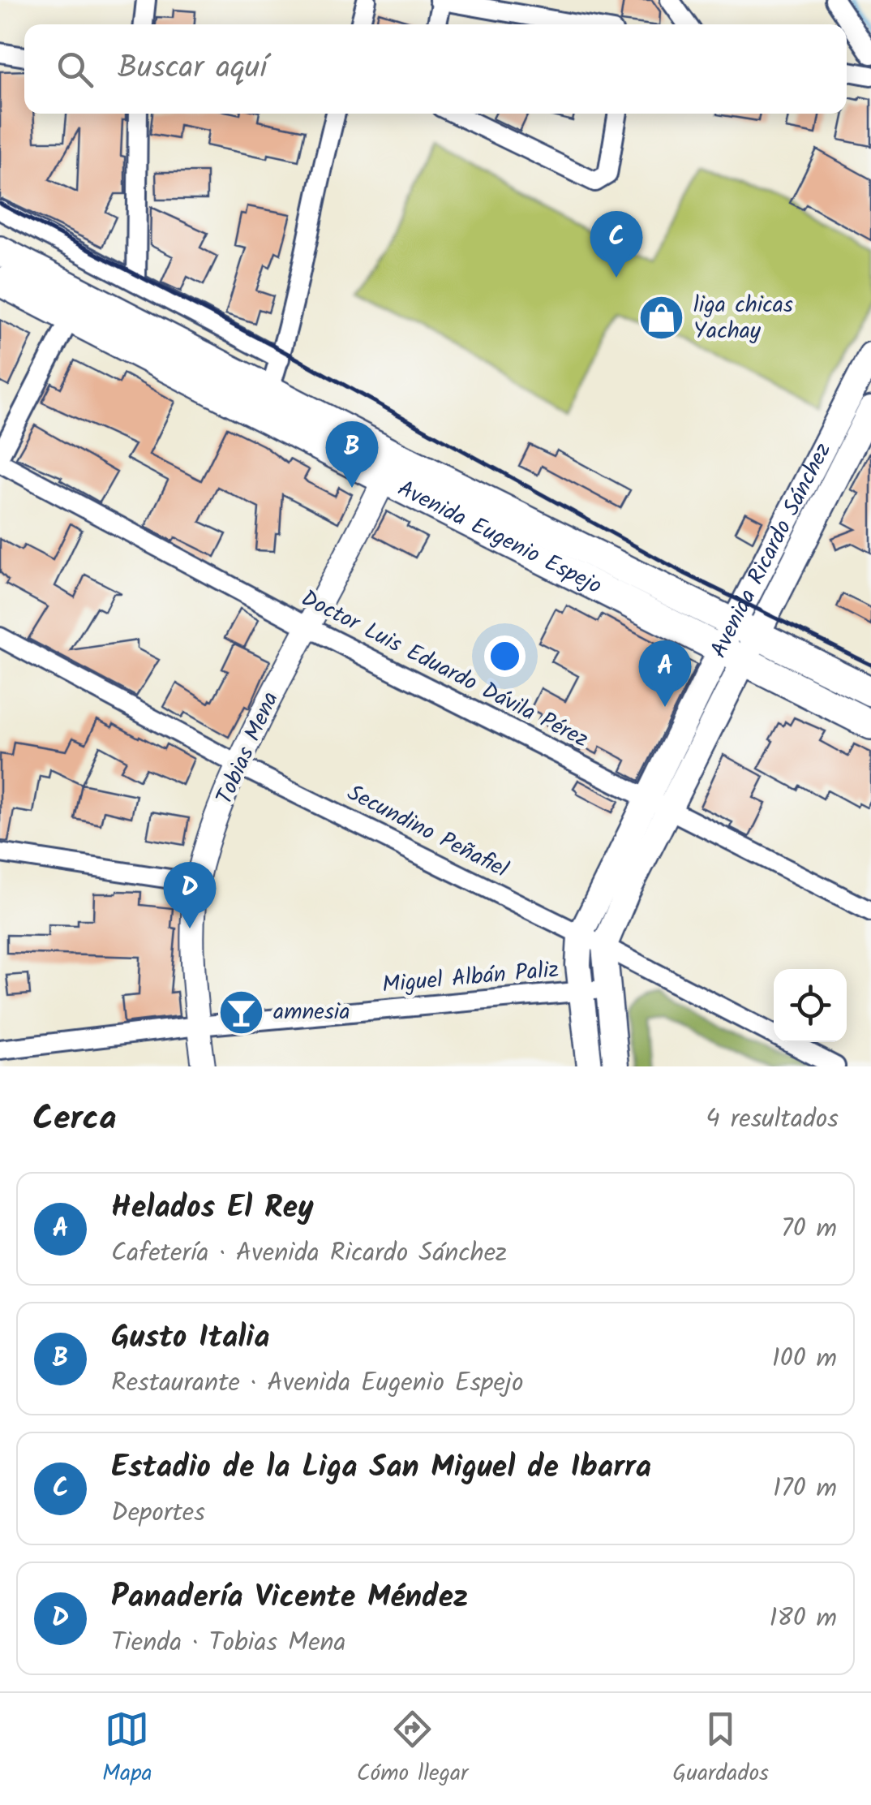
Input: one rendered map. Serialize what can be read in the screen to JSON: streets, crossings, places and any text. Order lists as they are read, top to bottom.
{
  "streets": {
    "main road": ["Avenida Eugenio Espejo", "Avenida Ricardo Sánchez"],
    "street": [
      "Doctor Luis Eduardo Dávila Pérez",
      "Tobias Mena",
      "Secundino Peñafiel",
      "Miguel Albán Paliz"
    ]
  },
  "crossings": [
    ["Avenida Eugenio Espejo", "Avenida Ricardo Sánchez"],
    ["Avenida Eugenio Espejo", "Tobias Mena"],
    ["Avenida Ricardo Sánchez", "Doctor Luis Eduardo Dávila Pérez"],
    ["Avenida Ricardo Sánchez", "Secundino Peñafiel"],
    ["Avenida Ricardo Sánchez", "Miguel Albán Paliz"],
    ["Doctor Luis Eduardo Dávila Pérez", "Tobias Mena"],
    ["Tobias Mena", "Secundino Peñafiel"],
    ["Tobias Mena", "Miguel Albán Paliz"]
  ],
  "places": {
    "shop": ["liga chicas Yachay"],
    "bar": ["amnesia"]
  },
  "page": {
    "search": "Buscar aquí",
    "pins": [
      "C",
      "B",
      "A",
      "D"
    ],
    "heading": ["Cerca", "4 resultados"],
    "list": [
      {
        "mark": "A",
        "name": "Helados El Rey",
        "note": "Cafetería · Avenida Ricardo Sánchez",
        "value": "70 m"
      },
      {
        "mark": "B",
        "name": "Gusto Italia",
        "note": "Restaurante · Avenida Eugenio Espejo",
        "value": "100 m"
      },
      {
        "mark": "C",
        "name": "Estadio de la Liga San Miguel de Ibarra",
        "note": "Deportes",
        "value": "170 m"
      },
      {
        "mark": "D",
        "name": "Panadería Vicente Méndez",
        "note": "Tienda · Tobias Mena",
        "value": "180 m"
      }
    ],
    "nav": ["Mapa", "Cómo llegar", "Guardados"]
  }
}
